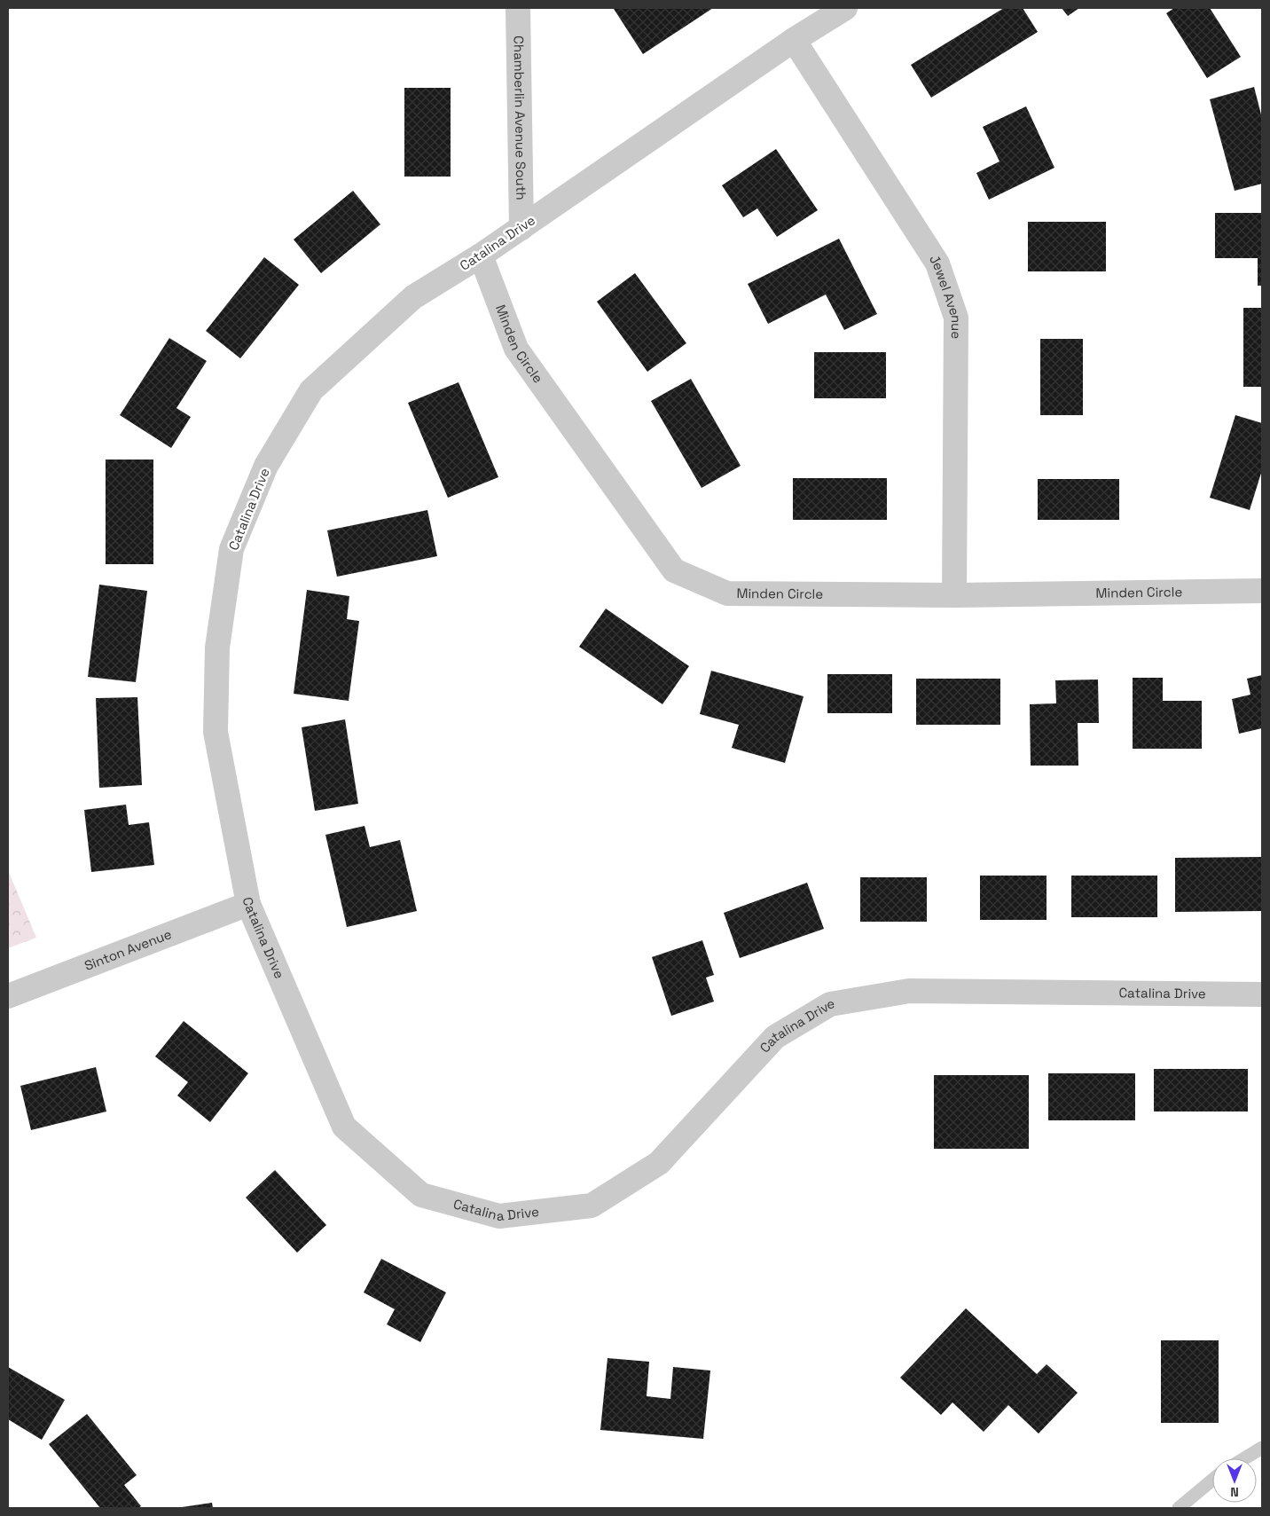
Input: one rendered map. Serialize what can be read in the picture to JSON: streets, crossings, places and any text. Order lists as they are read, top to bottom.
{
  "streets": {
    "street": [
      "Chamberlin Avenue South",
      "Catalina Drive",
      "Jewel Avenue",
      "Minden Circle",
      "Sinton Avenue"
    ]
  },
  "crossings": [
    ["Chamberlin Avenue South", "Catalina Drive"],
    ["Catalina Drive", "Jewel Avenue"],
    ["Catalina Drive", "Minden Circle"],
    ["Catalina Drive", "Sinton Avenue"],
    ["Jewel Avenue", "Minden Circle"]
  ],
  "north": "bottom"
}
